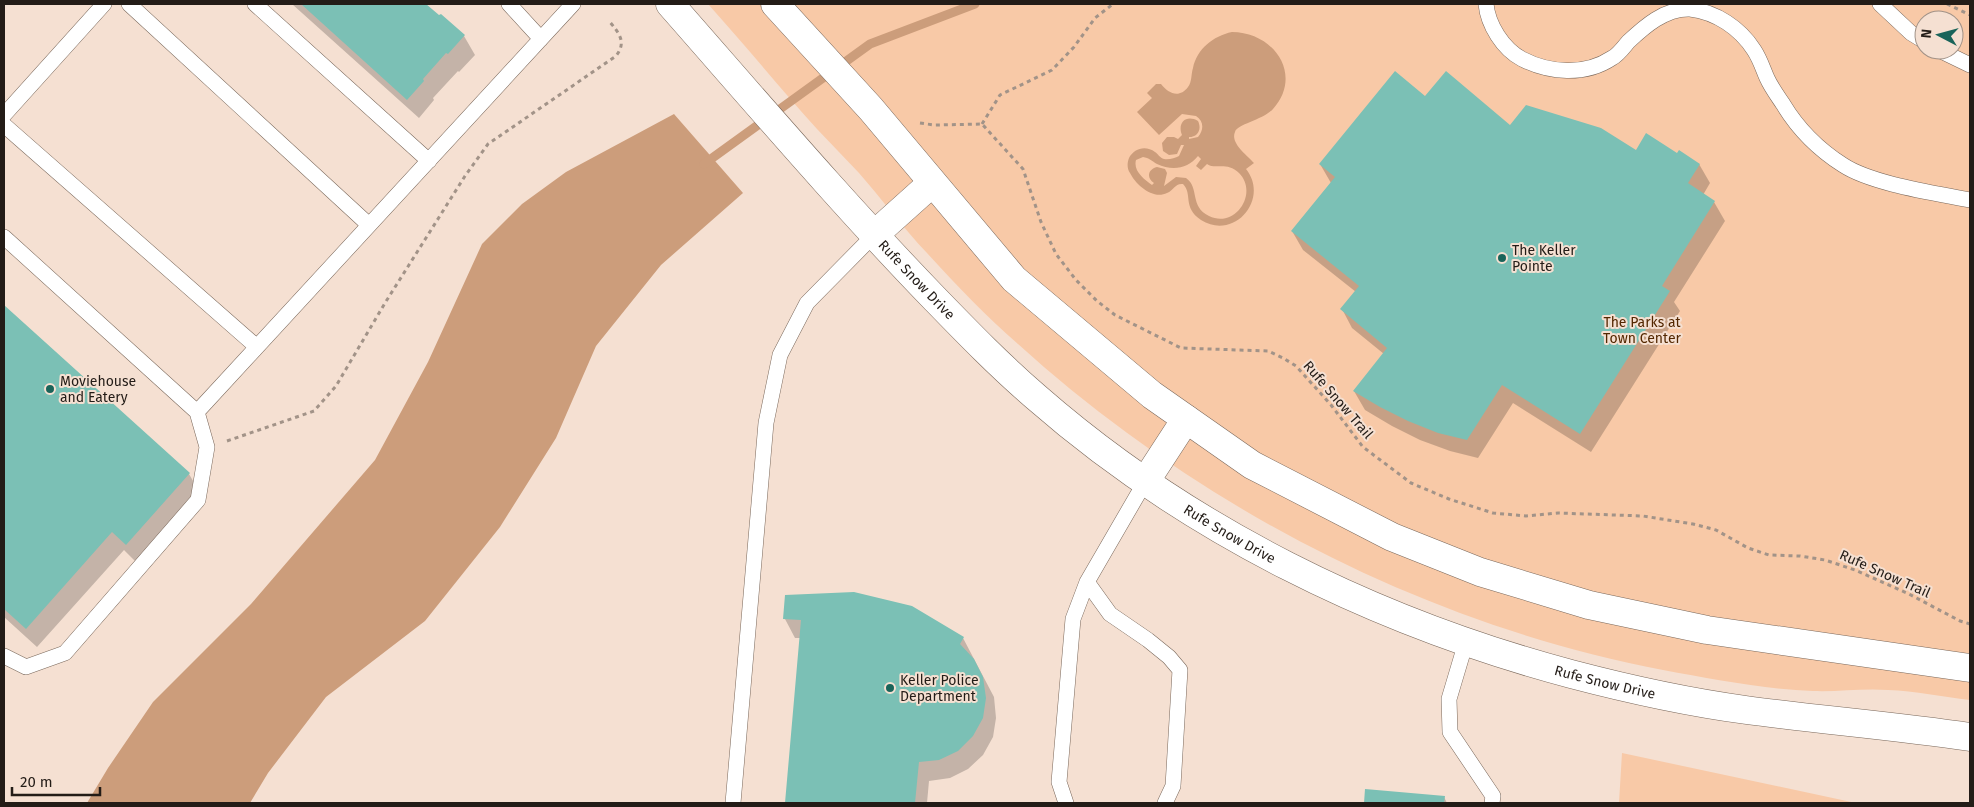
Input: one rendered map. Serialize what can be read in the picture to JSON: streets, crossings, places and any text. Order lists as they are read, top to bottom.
{
  "streets": {
    "main road": ["Rufe Snow Drive"],
    "path": ["Rufe Snow Trail"]
  },
  "parks": ["The Parks at Town Center"],
  "places": ["The Keller Pointe", "Moviehouse and Eatery", "Keller Police Department"],
  "scale_bar": "20 m",
  "north": "left"
}
